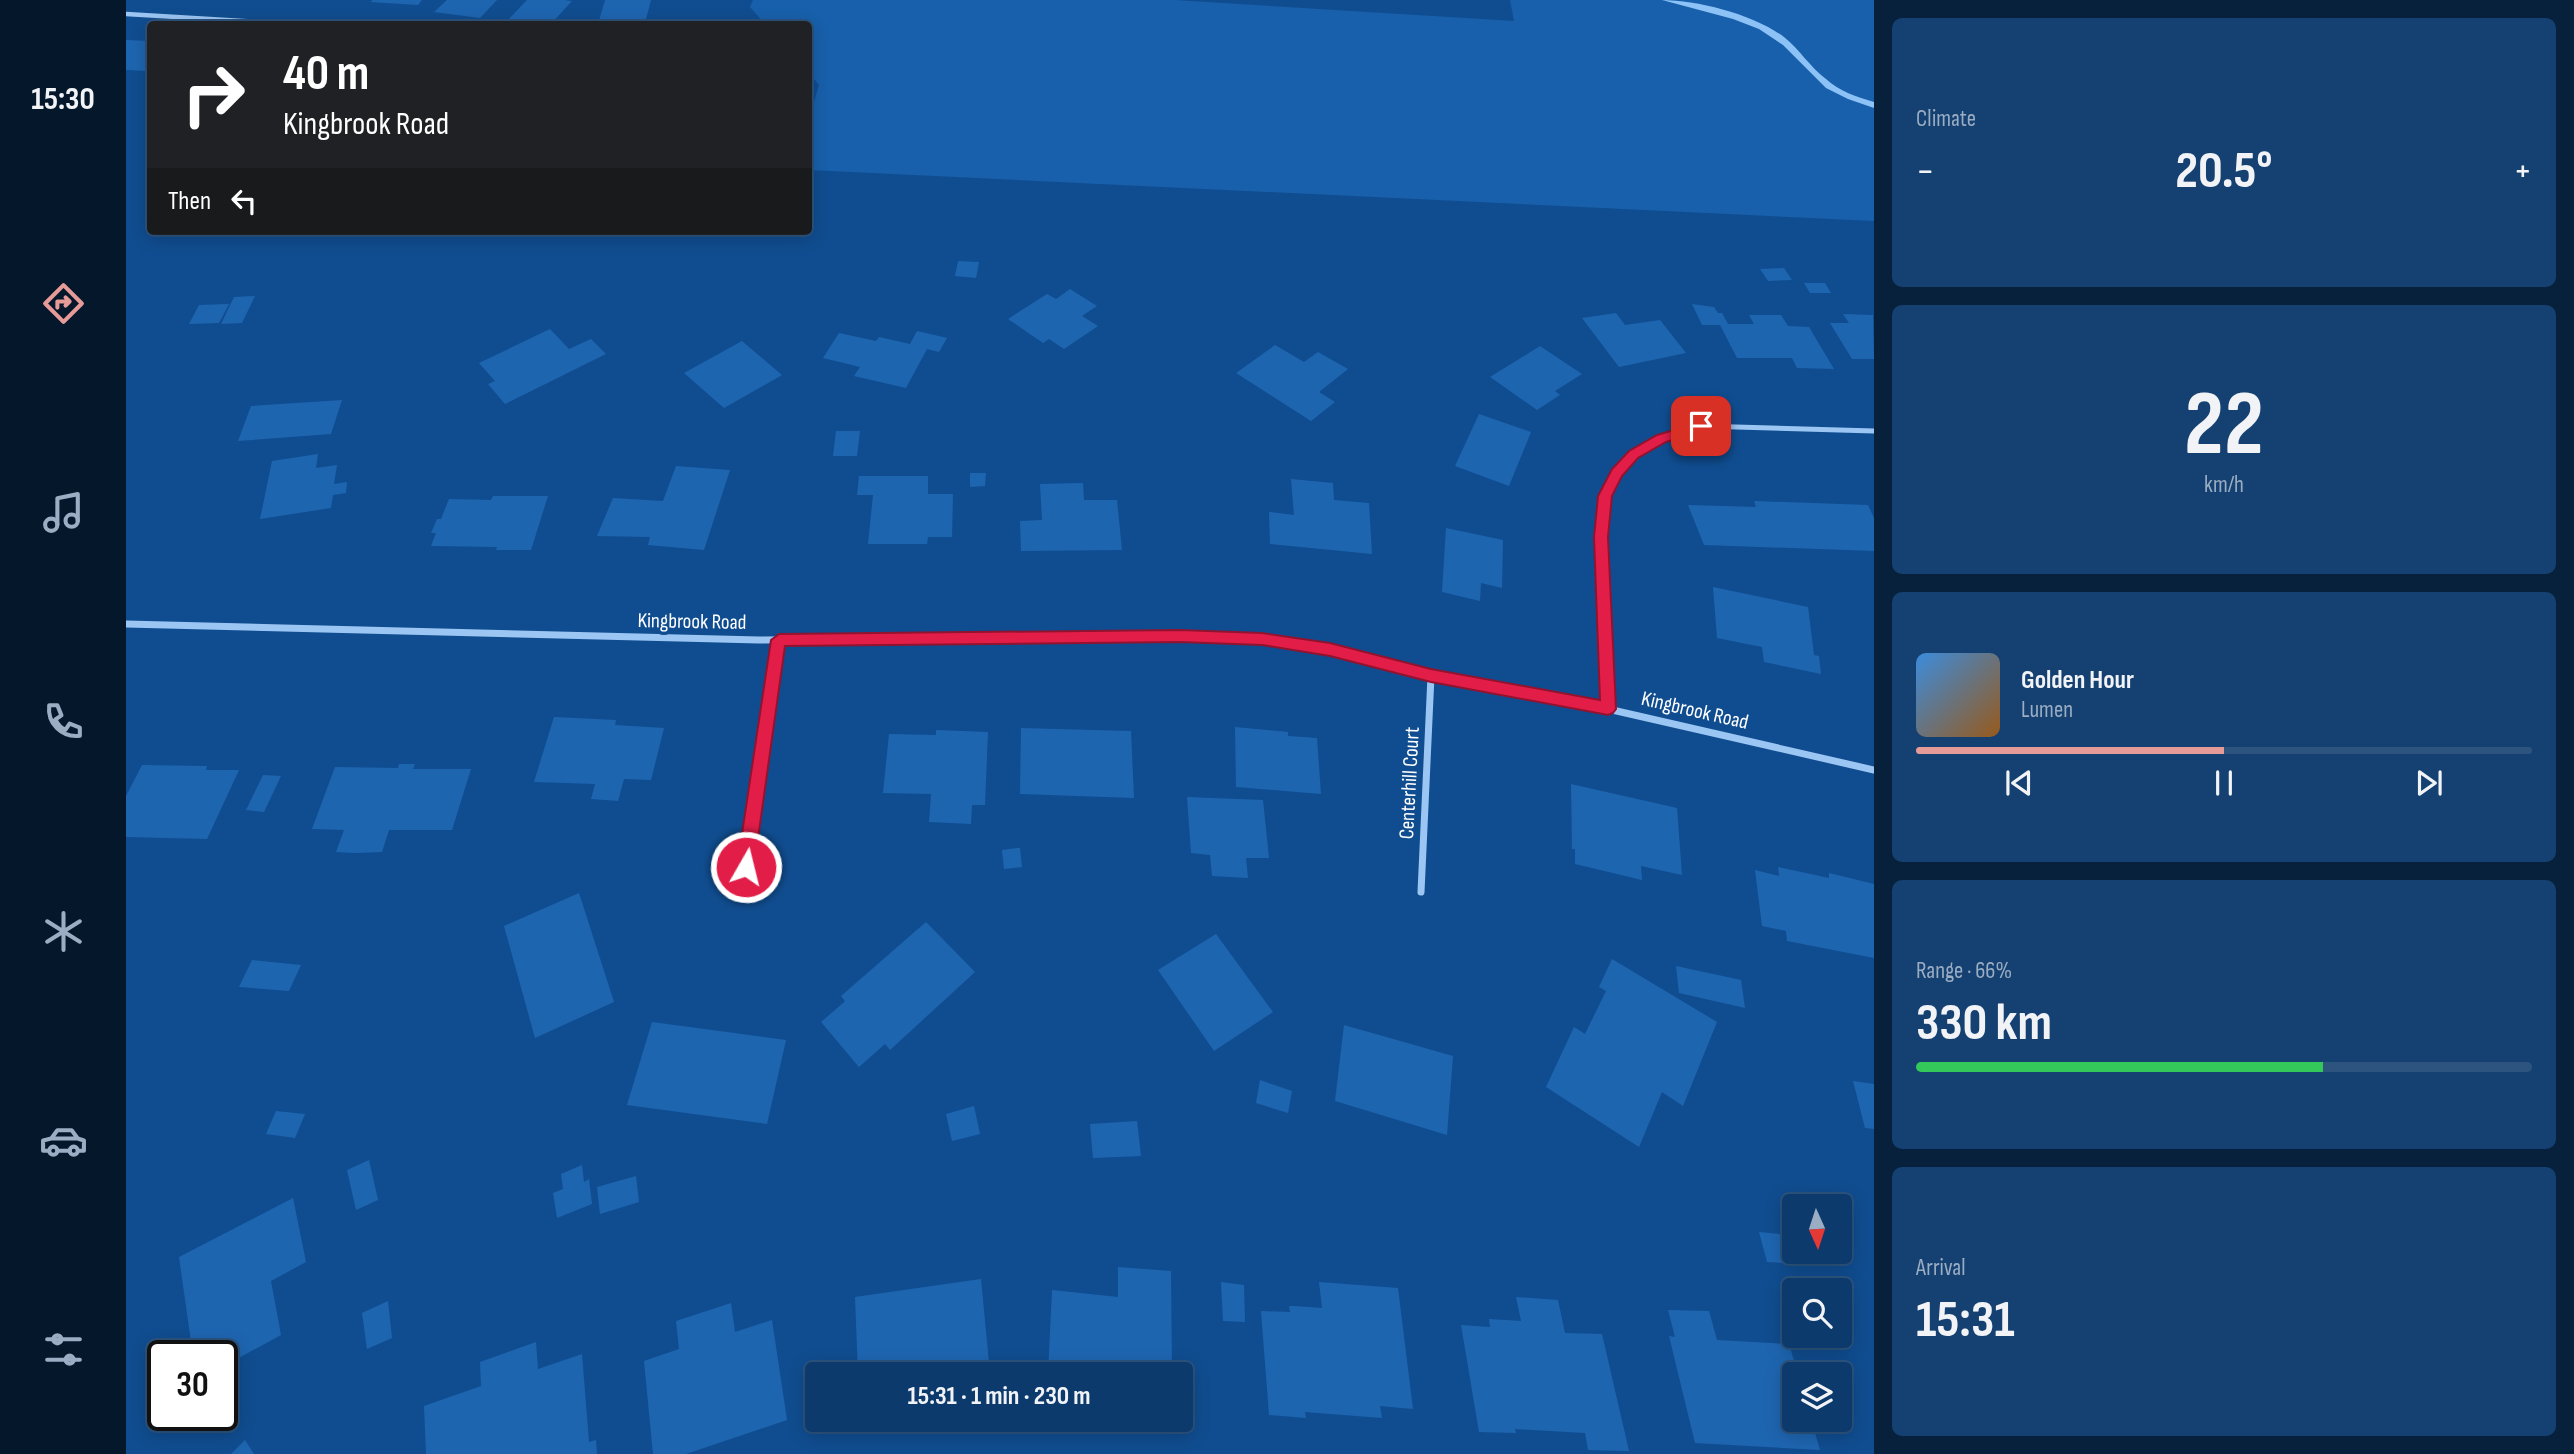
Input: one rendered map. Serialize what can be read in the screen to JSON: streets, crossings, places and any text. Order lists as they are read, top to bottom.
{
  "streets": {
    "street": ["Kingbrook Road", "Centerhill Court"]
  },
  "crossings": [
    ["Kingbrook Road", "Centerhill Court"]
  ],
  "north": "bottom",
  "page": {
    "tabs": "15:30",
    "tile": [
      "Climate",
      ["22", "km/h"],
      ["Range · 66%", "330 km"],
      ["Arrival", "15:31"]
    ],
    "turn": ["40 m", "Kingbrook Road"],
    "heat": ["−", "20.5°", "+"],
    "then": "Then",
    "song": ["Golden Hour", "Lumen"],
    "limit": "30",
    "trip": "15:31 · 1 min · 230 m"
  }
}
